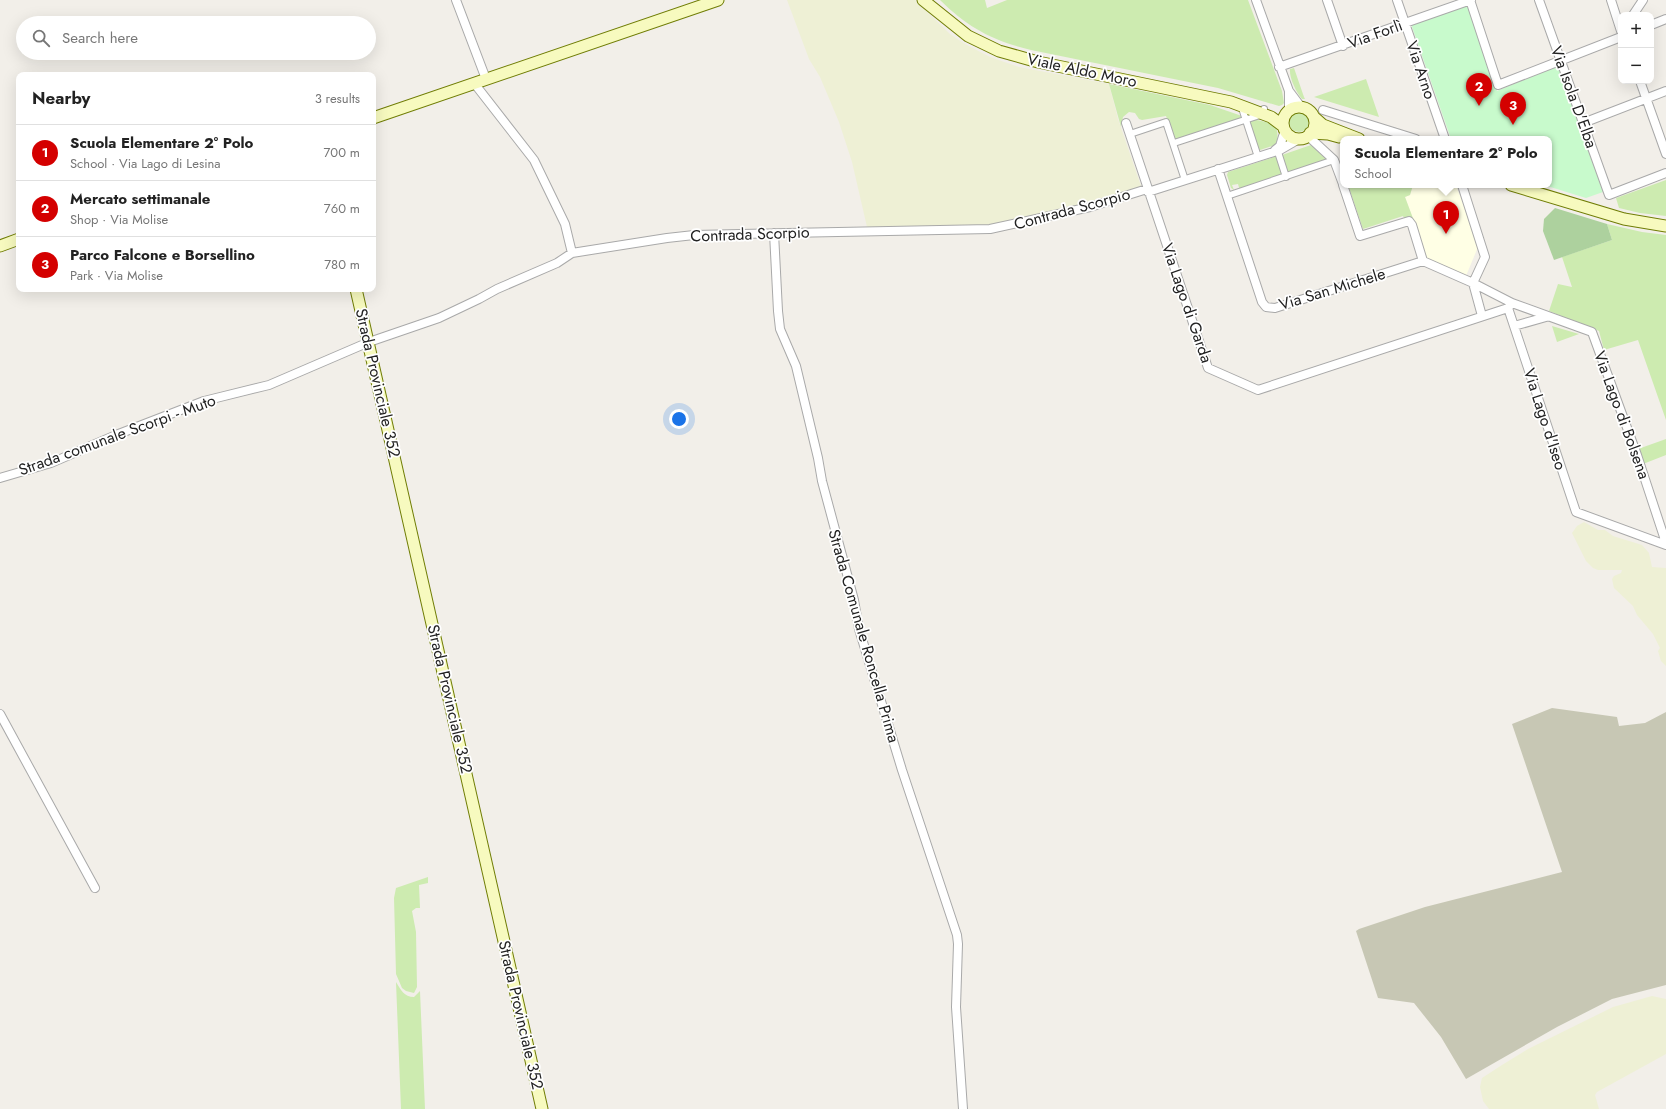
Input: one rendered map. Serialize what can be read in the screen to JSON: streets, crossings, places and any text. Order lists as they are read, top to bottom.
{
  "streets": {
    "main road": ["Viale Aldo Moro", "Strada Provinciale 352"],
    "street": [
      "Via Forlì",
      "Via Arno",
      "Via Isola D'Elba",
      "Contrada Scorpio",
      "Via San Michele",
      "Via Lago di Garda",
      "Via Lago di Bolsena",
      "Via Lago d'Iseo",
      "Strada comunale Scorpi - Muto",
      "Strada Comunale Roncella Prima"
    ]
  },
  "crossings": [
    ["Via Forlì", "Via Arno"],
    ["Viale Aldo Moro", "Contrada Scorpio"],
    ["Contrada Scorpio", "Via San Michele"],
    ["Contrada Scorpio", "Via Lago di Garda"],
    ["Contrada Scorpio", "Strada Provinciale 352"],
    ["Contrada Scorpio", "Strada comunale Scorpi - Muto"],
    ["Contrada Scorpio", "Strada Comunale Roncella Prima"],
    ["Via Lago di Garda", "Via Lago d'Iseo"],
    ["Strada Provinciale 352", "Strada comunale Scorpi - Muto"],
    ["Via Lago di Bolsena", "Via Lago d'Iseo"]
  ],
  "page": {
    "map_buttons": ["+", "−"],
    "search": "Search here",
    "heading": ["Nearby", "3 results"],
    "pins": ["2", "3", "1"],
    "list": [
      {
        "mark": "1",
        "name": "Scuola Elementare 2° Polo",
        "note": "School · Via Lago di Lesina",
        "value": "700 m"
      },
      {
        "mark": "2",
        "name": "Mercato settimanale",
        "note": "Shop · Via Molise",
        "value": "760 m"
      },
      {
        "mark": "3",
        "name": "Parco Falcone e Borsellino",
        "note": "Park · Via Molise",
        "value": "780 m"
      }
    ],
    "popup": ["Scuola Elementare 2° Polo", "School"]
  }
}
